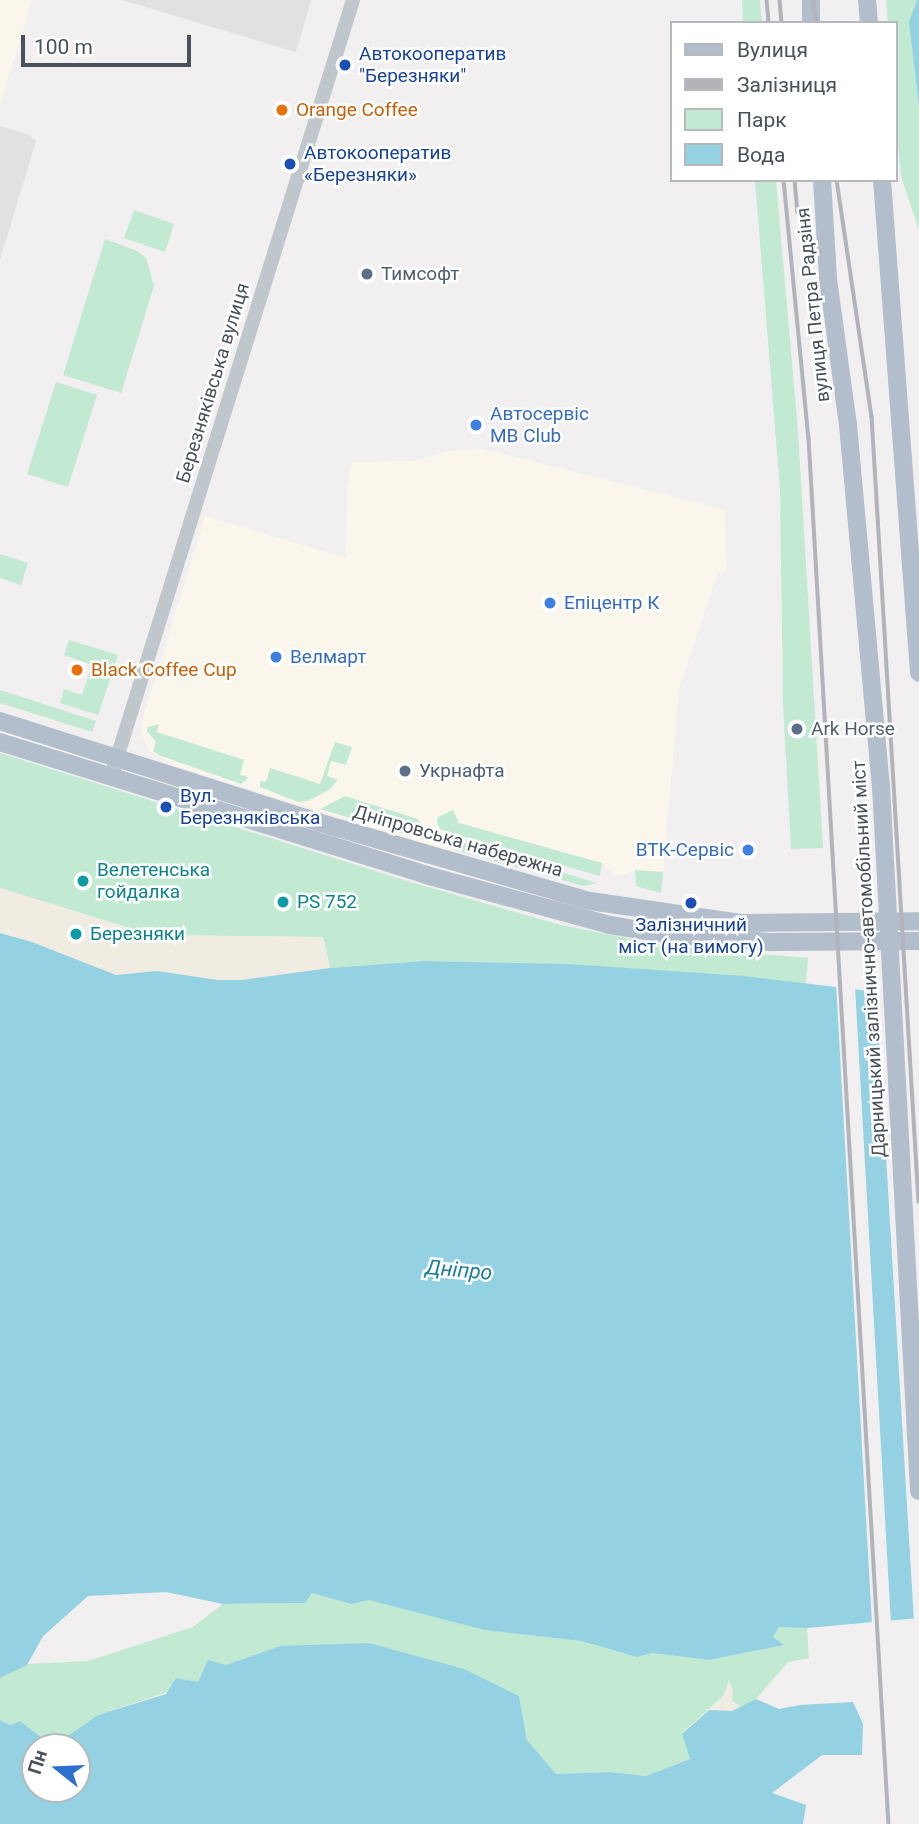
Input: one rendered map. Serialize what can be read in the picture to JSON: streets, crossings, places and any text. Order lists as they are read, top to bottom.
{
  "streets": {
    "main road": ["вулиця Петра Радзіня", "Дніпровська набережна", "Дарницький залізнично-автомобільний міст"],
    "street": ["Березняківська вулиця"]
  },
  "crossings": [
    ["вулиця Петра Радзіня", "Дарницький залізнично-автомобільний міст"],
    ["Березняківська вулиця", "Дніпровська набережна"]
  ],
  "water": ["Дніпро"],
  "places": [
    "Автокооператив \"Березняки\"",
    "Orange Coffee",
    "Автокооператив «Березняки»",
    "Тимсофт",
    "Автосервіс MB Club",
    "Епіцентр К",
    "Велмарт",
    "Black Coffee Cup",
    "Ark Horse",
    "Укрнафта",
    "Вул. Березняківська",
    "ВТК-Сервіс",
    "Велетенська гойдалка",
    "PS 752",
    "Залізничний міст (на вимогу)",
    "Березняки"
  ],
  "legend": [
    "Вулиця",
    "Залізниця",
    "Парк",
    "Вода"
  ],
  "scale_bar": "100 m",
  "north": "left"
}
